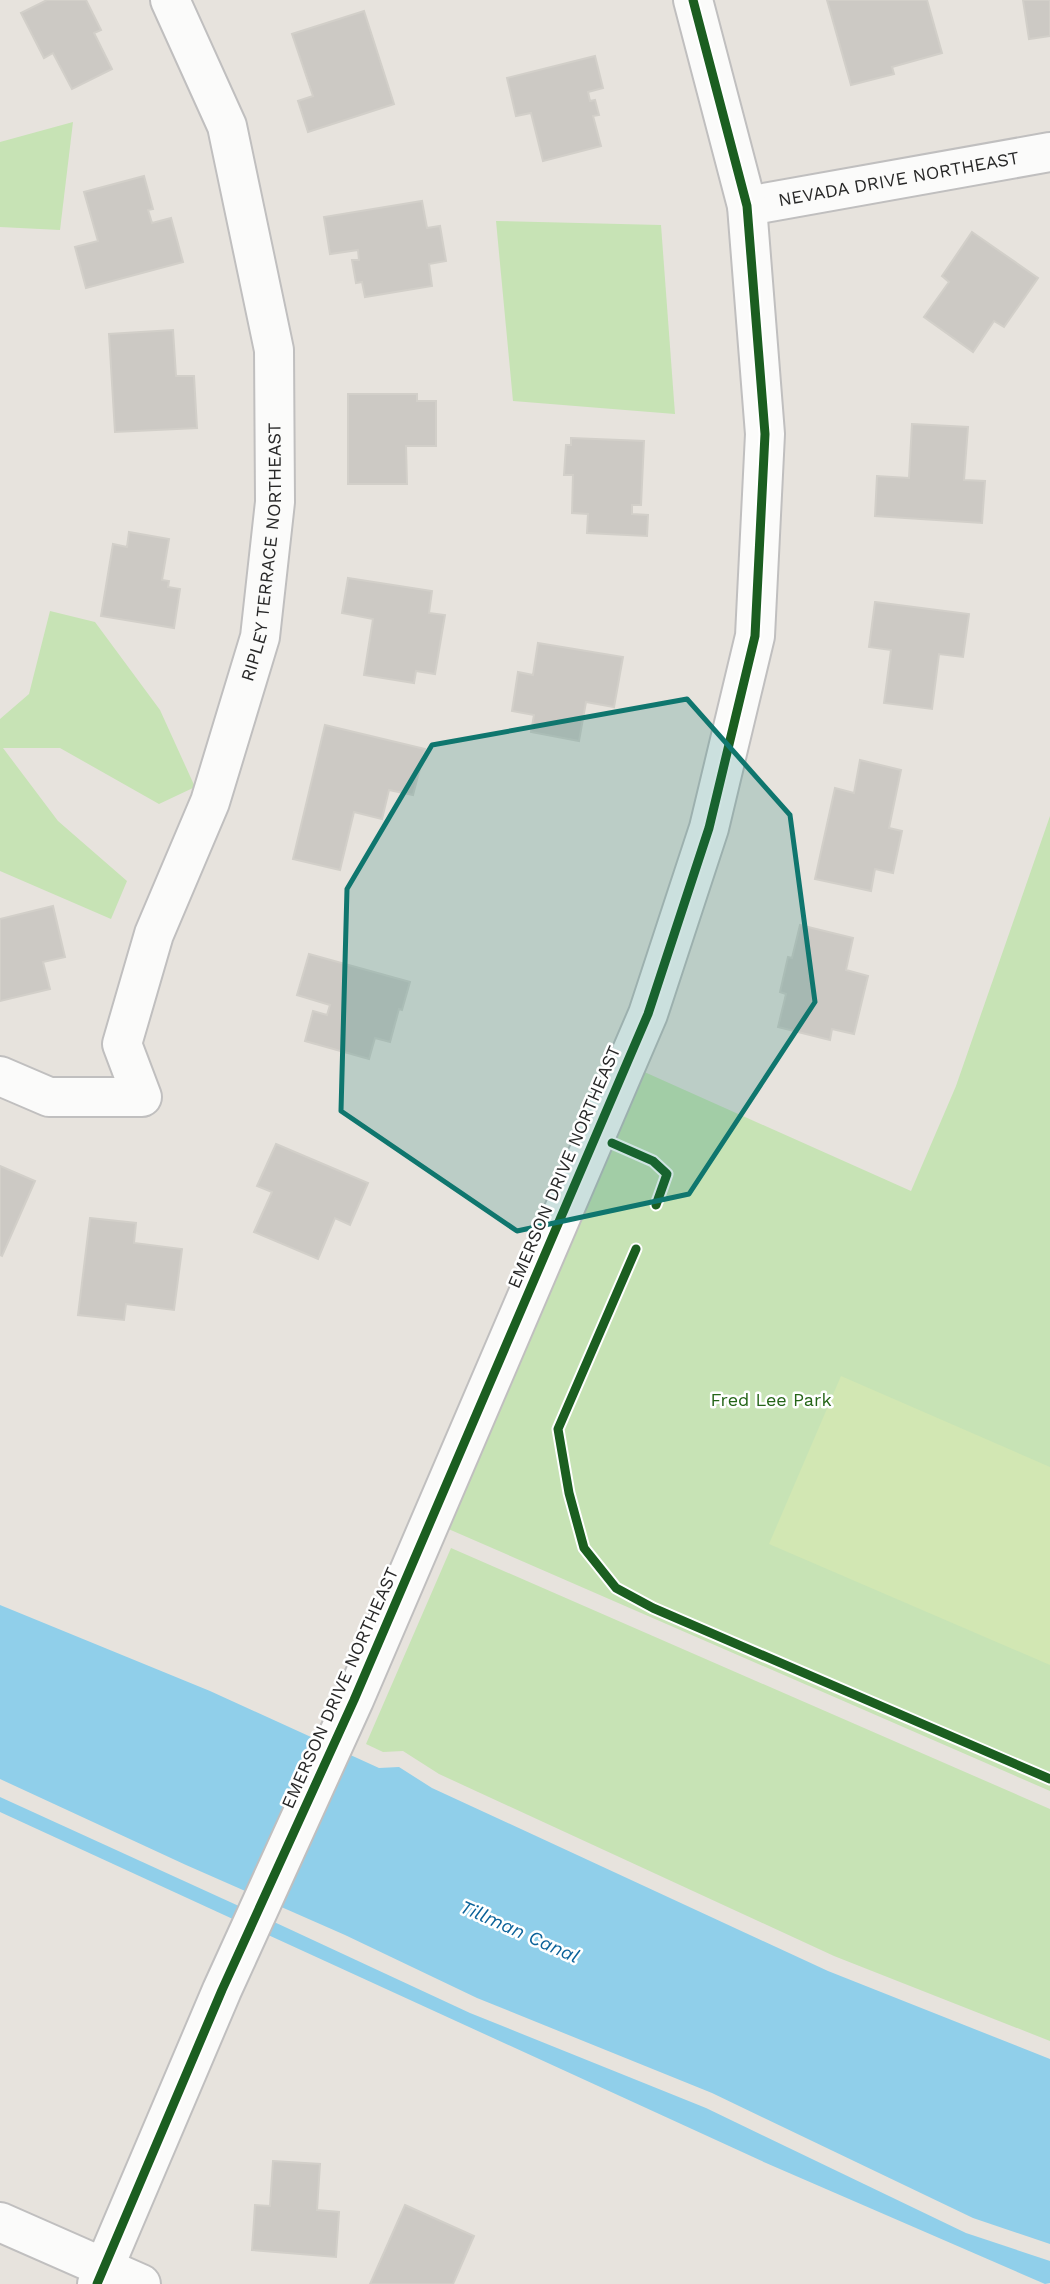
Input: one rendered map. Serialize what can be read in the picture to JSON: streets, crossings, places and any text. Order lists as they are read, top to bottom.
{
  "streets": {
    "street": ["NEVADA DRIVE NORTHEAST", "RIPLEY TERRACE NORTHEAST", "EMERSON DRIVE NORTHEAST"]
  },
  "crossings": [
    ["NEVADA DRIVE NORTHEAST", "EMERSON DRIVE NORTHEAST"]
  ],
  "water": ["Tillman Canal"],
  "parks": ["Fred Lee Park"]
}
